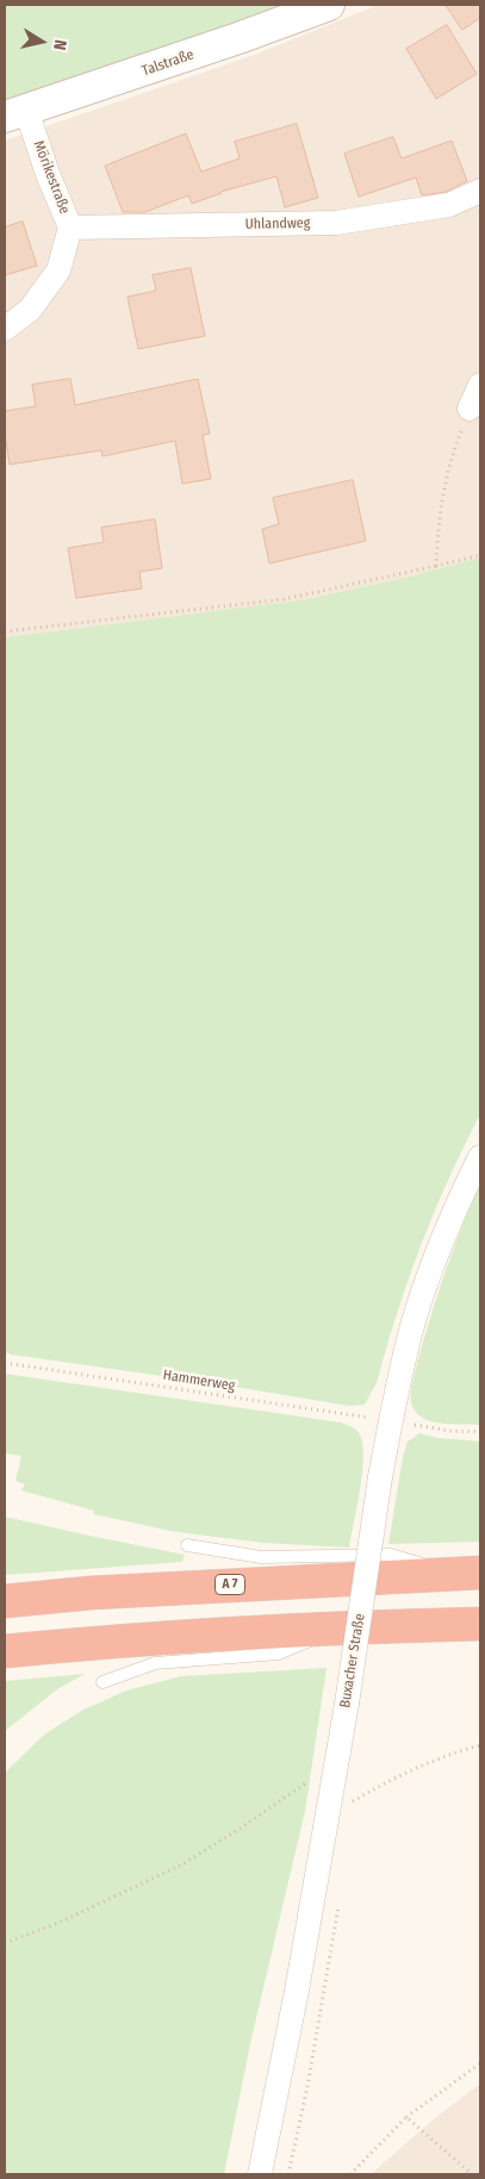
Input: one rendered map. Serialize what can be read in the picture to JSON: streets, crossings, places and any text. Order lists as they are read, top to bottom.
{
  "streets": {
    "highway": ["A 7"],
    "street": [
      "Talstraße",
      "Mörikestraße",
      "Uhlandweg",
      "Buxacher Straße"
    ],
    "path": ["Hammerweg"]
  },
  "crossings": [
    ["Talstraße", "Mörikestraße"],
    ["Mörikestraße", "Uhlandweg"],
    ["Hammerweg", "Buxacher Straße"]
  ],
  "north": "right"
}
